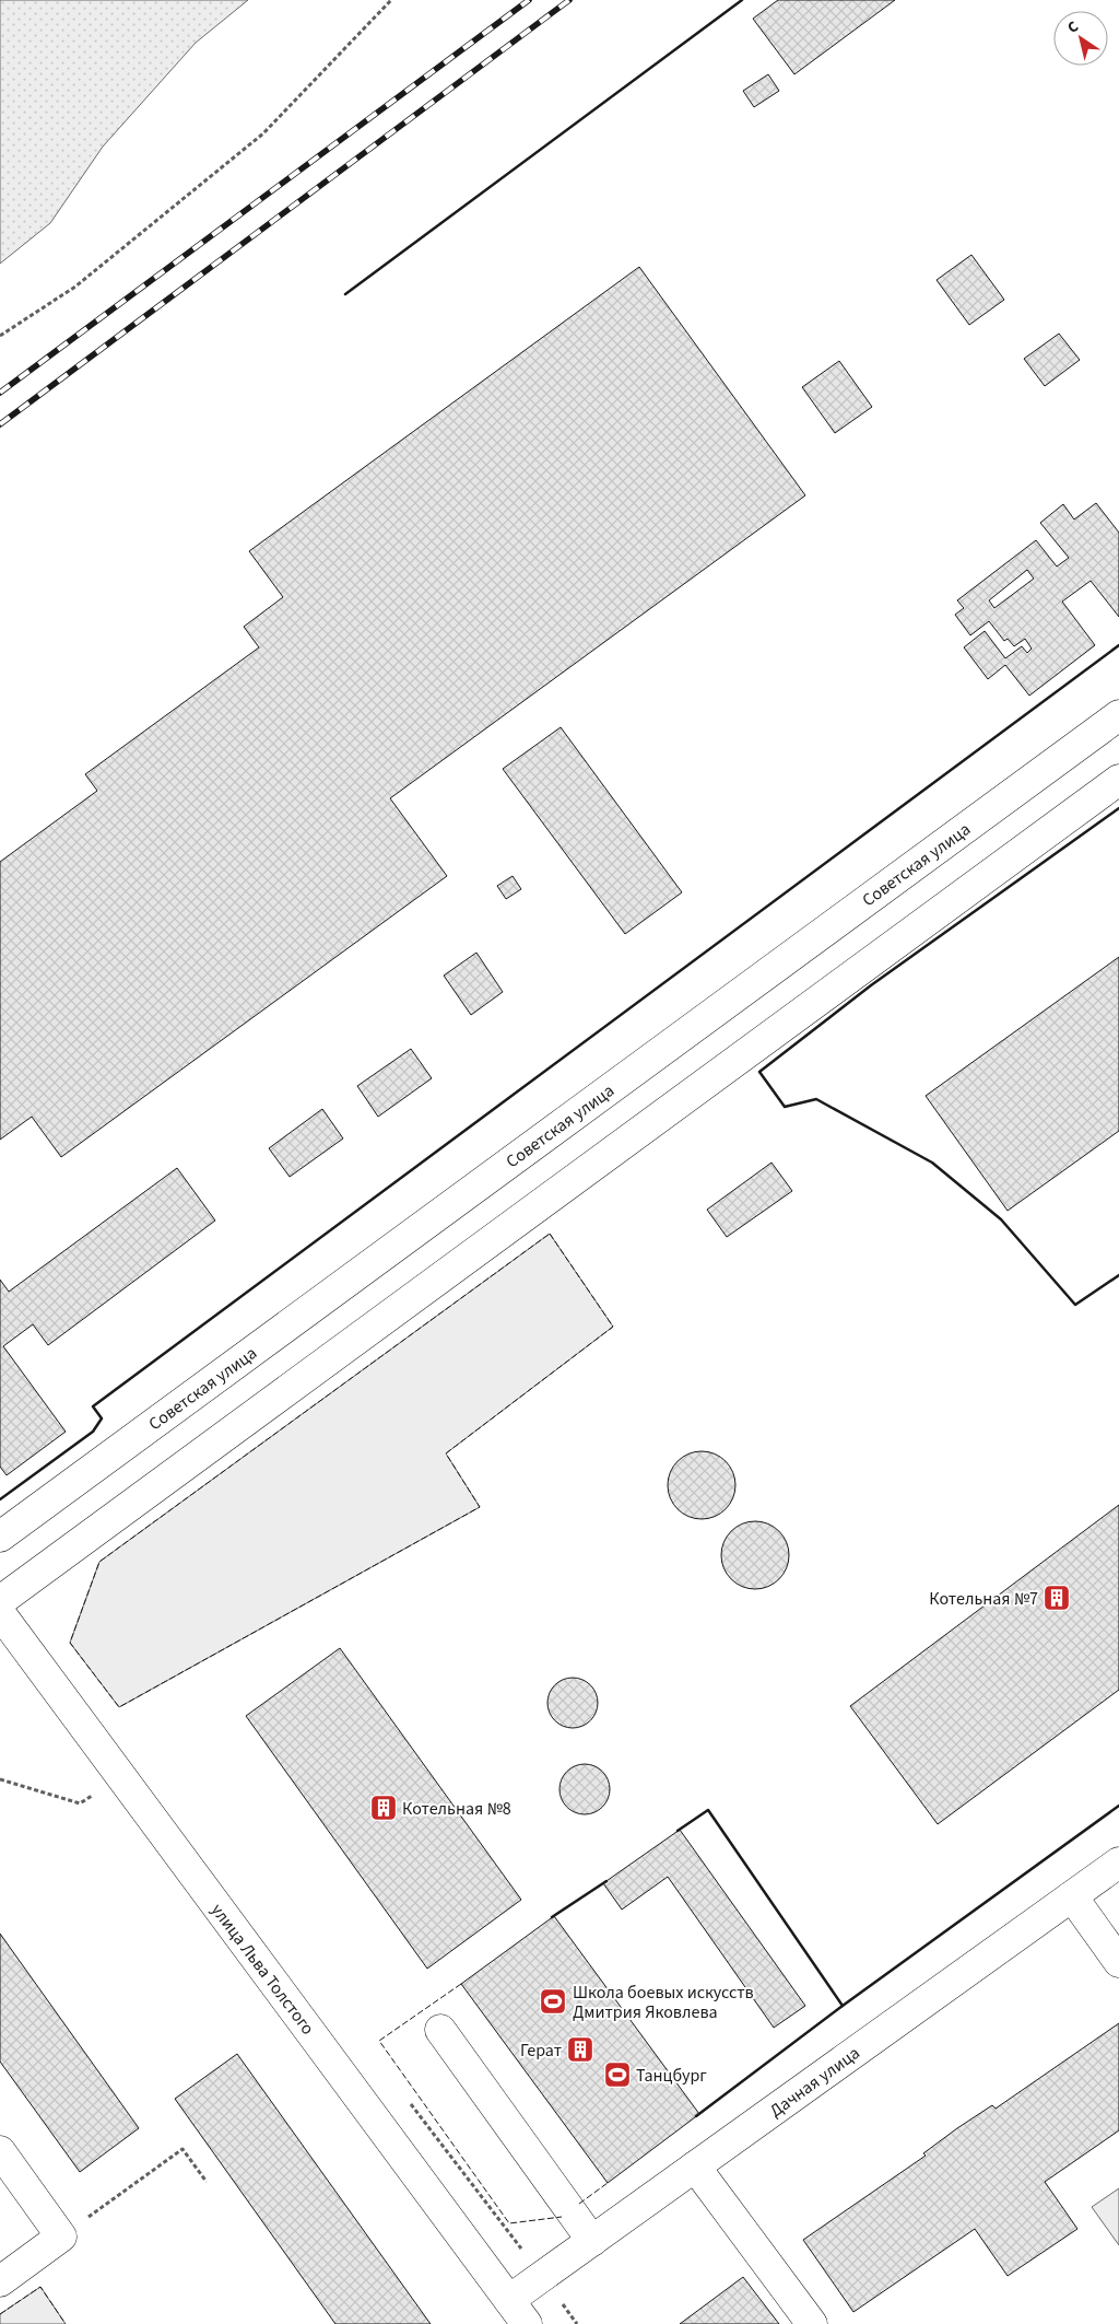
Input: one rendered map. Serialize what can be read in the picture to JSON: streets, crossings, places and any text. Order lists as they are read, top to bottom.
{
  "streets": {
    "main road": ["Советская улица", "улица Льва Толстого", "Дачная улица"]
  },
  "crossings": [
    ["улица Льва Толстого", "Дачная улица"]
  ],
  "places": {
    "building": ["Котельная №7", "Котельная №8", "Герат"],
    "sports": ["Школа боевых искусств Дмитрия Яковлева", "Танцбург"]
  },
  "north": "top left"
}
